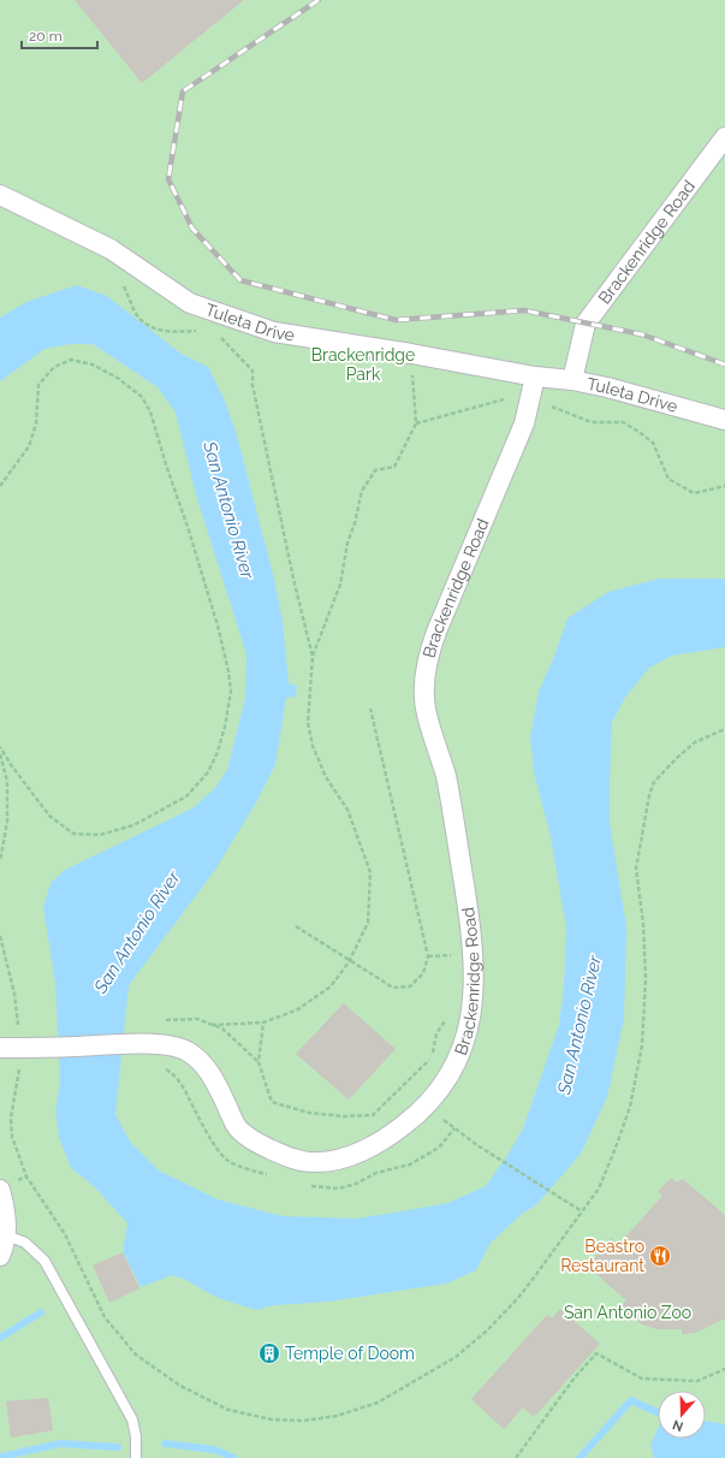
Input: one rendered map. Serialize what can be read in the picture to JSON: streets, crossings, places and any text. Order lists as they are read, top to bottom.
{
  "streets": {
    "street": ["Brackenridge Road", "Tuleta Drive"]
  },
  "crossings": [
    ["Brackenridge Road", "Tuleta Drive"]
  ],
  "water": ["San Antonio River"],
  "parks": ["Brackenridge Park", "San Antonio Zoo"],
  "places": {
    "restaurant": ["Beastro Restaurant"],
    "building": ["Temple of Doom"]
  },
  "scale_bar": "20 m",
  "north": "bottom"
}
